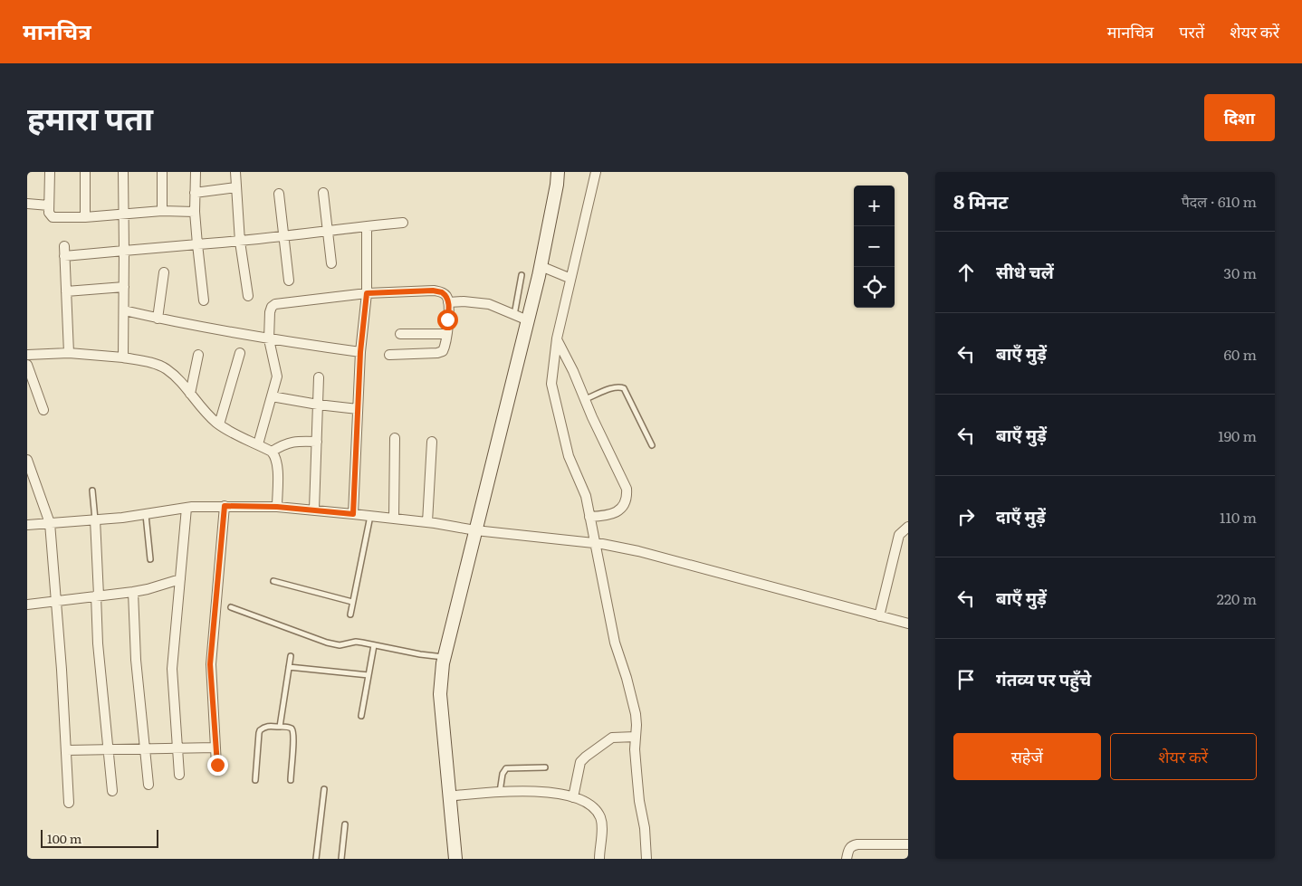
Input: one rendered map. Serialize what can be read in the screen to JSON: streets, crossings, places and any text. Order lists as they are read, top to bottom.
{
  "scale_bar": "100 m",
  "page": {
    "header": "मानचित्र",
    "nav": ["मानचित्र", "परतें", "शेयर करें"],
    "title": "हमारा पता",
    "buttons": [
      "दिशा",
      ["सहेजें", "शेयर करें"]
    ],
    "heading": ["8 मिनट", "पैदल · 610 m"],
    "map_buttons": ["+", "−"],
    "list": [
      ["सीधे चलें", "30 m"],
      ["बाएँ मुड़ें", "60 m"],
      ["बाएँ मुड़ें", "190 m"],
      ["दाएँ मुड़ें", "110 m"],
      ["बाएँ मुड़ें", "220 m"],
      "गंतव्य पर पहुँचे"
    ],
    "scale": "100 m"
  }
}
